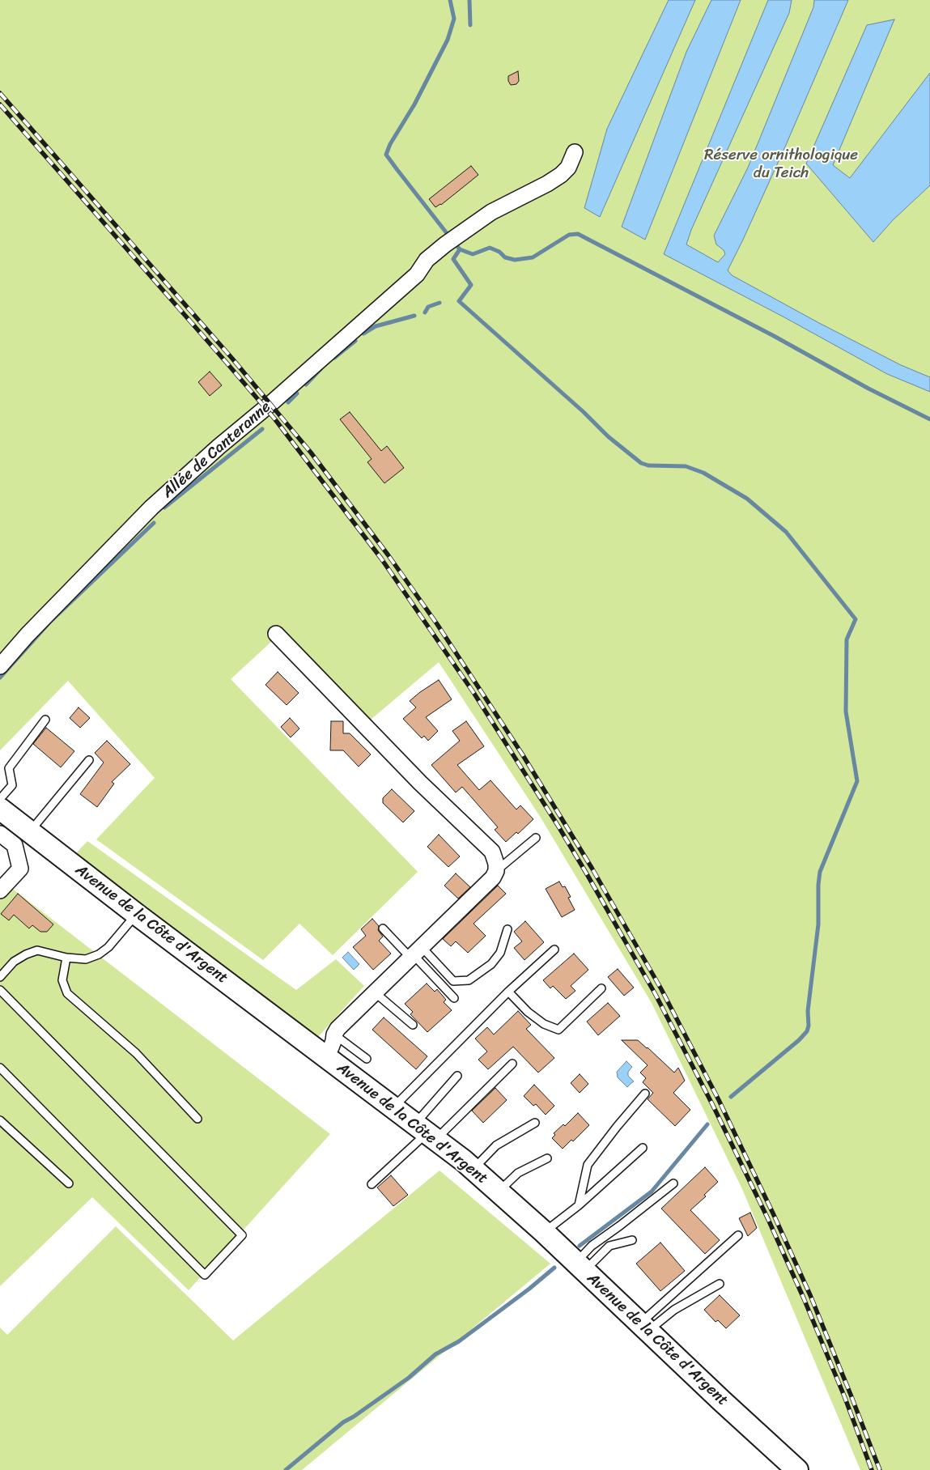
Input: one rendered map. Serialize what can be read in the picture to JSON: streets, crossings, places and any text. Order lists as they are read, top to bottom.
{
  "streets": {
    "main road": ["Avenue de la Côte d'Argent"],
    "street": ["Allée de Canteranne"]
  },
  "parks": ["Réserve ornithologique du Teich"]
}
